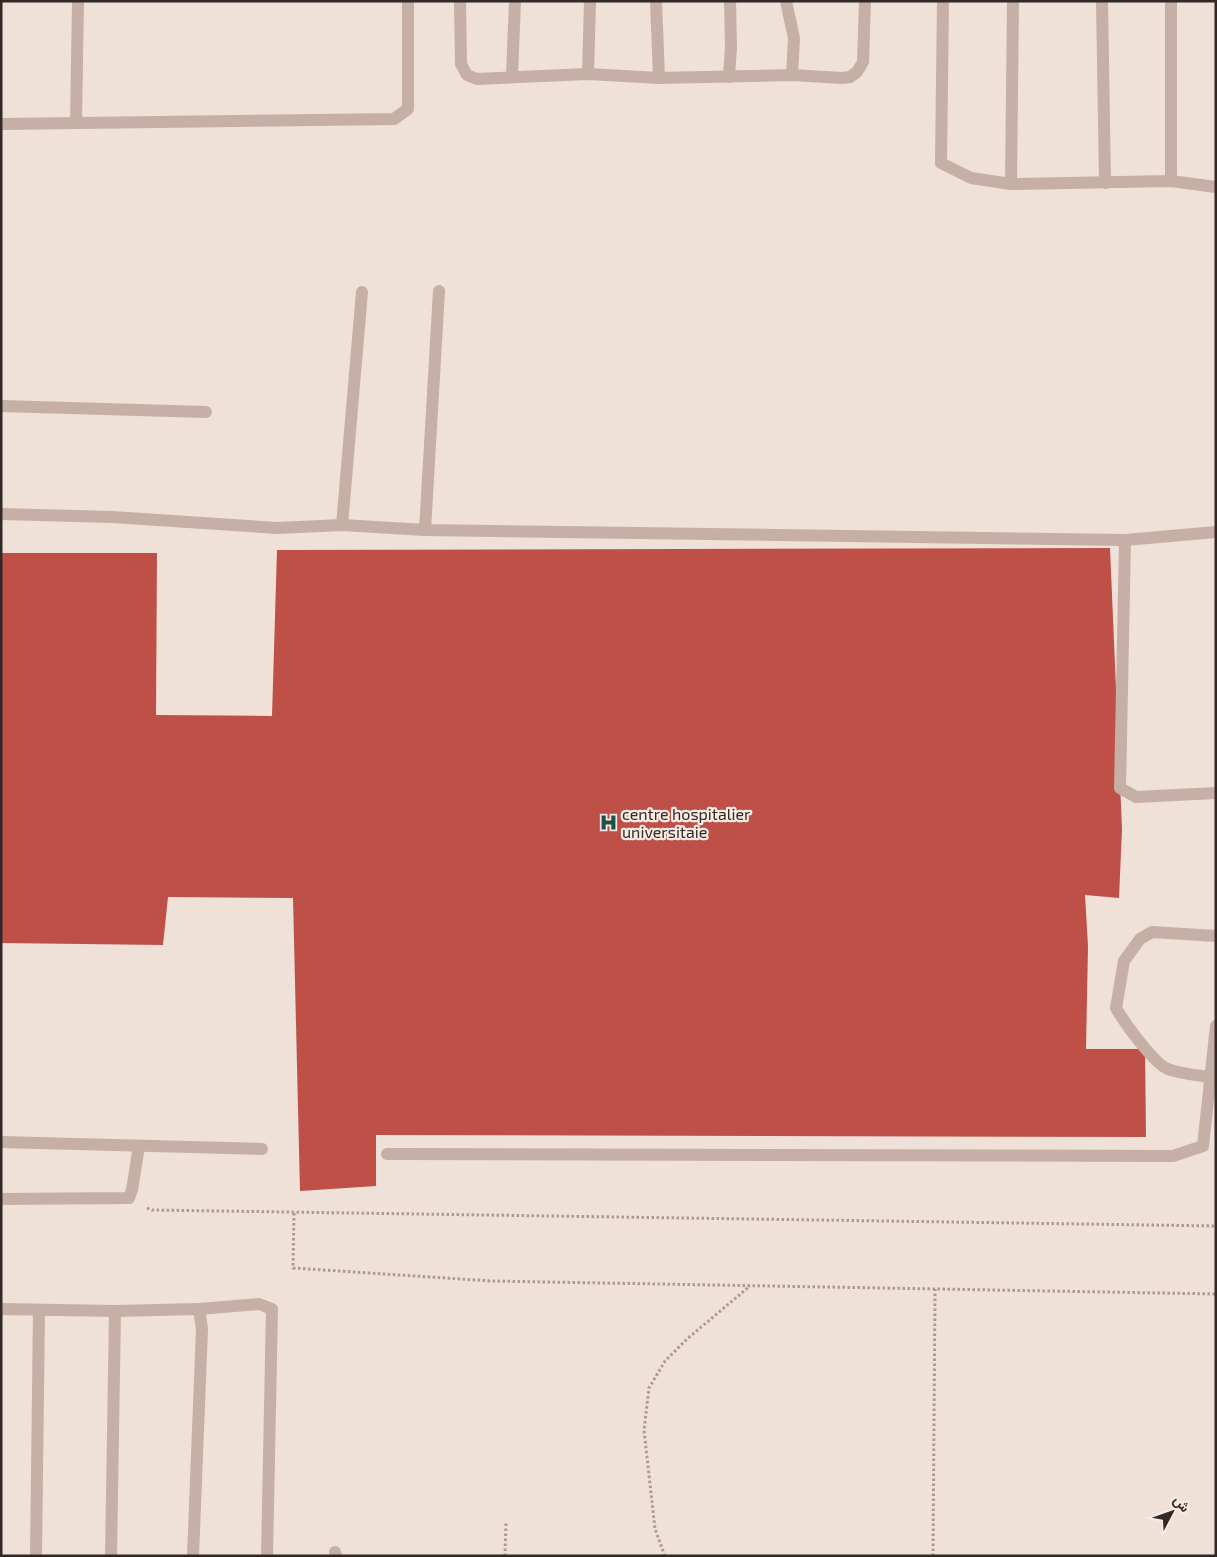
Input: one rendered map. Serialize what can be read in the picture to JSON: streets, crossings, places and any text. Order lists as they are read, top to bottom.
{
  "places": {
    "hospital": ["centre hospitalier universitaie"]
  },
  "north": "top right"
}
